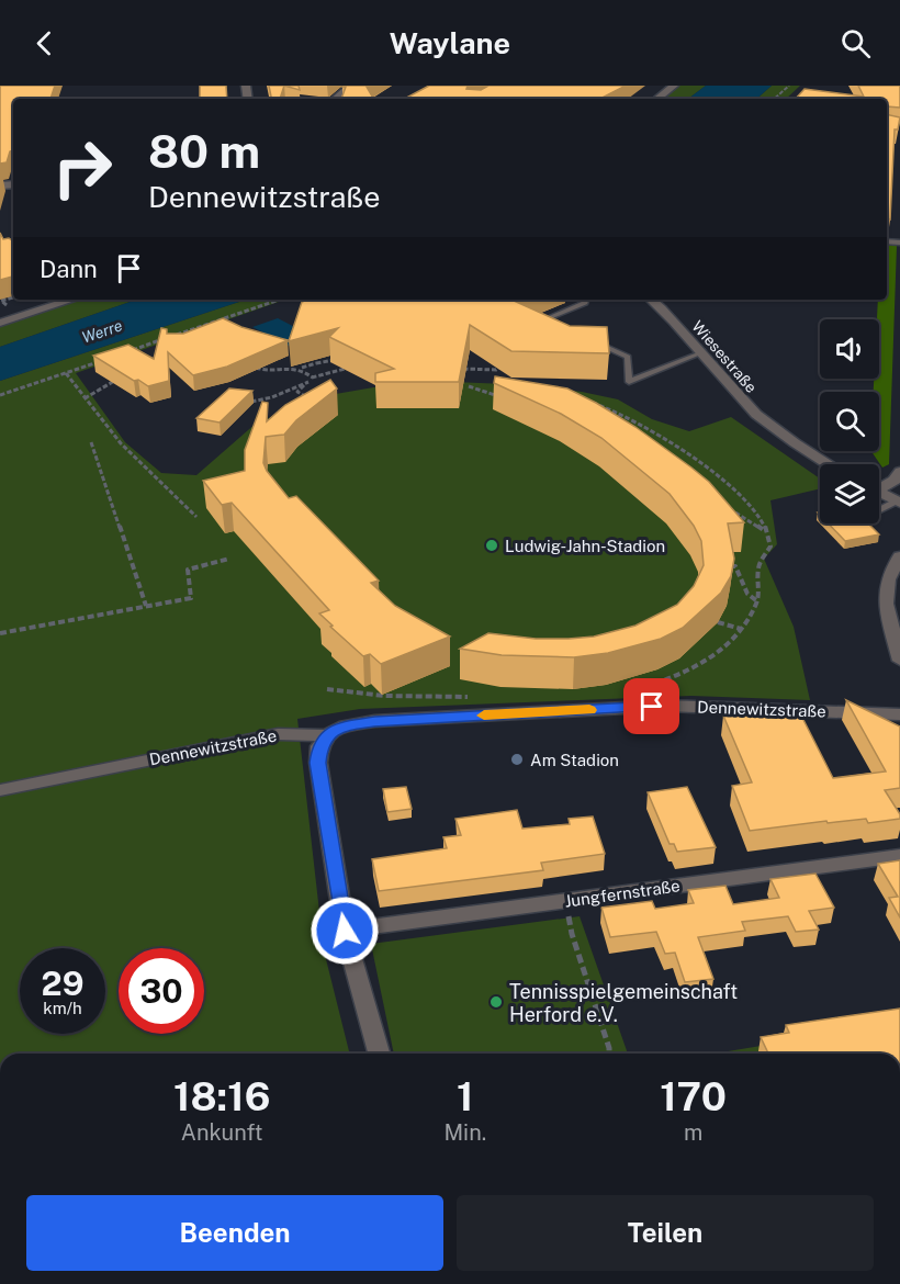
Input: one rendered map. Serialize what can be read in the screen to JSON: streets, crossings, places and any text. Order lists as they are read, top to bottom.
{
  "streets": {
    "street": ["Wiesestraße", "Dennewitzstraße", "Jungfernstraße"]
  },
  "water": ["Werre"],
  "places": ["Ludwig-Jahn-Stadion", "Am Stadion", "Tennisspielgemeinschaft Herford e.V."],
  "page": {
    "header": "Waylane",
    "turn": ["80 m", "Dennewitzstraße"],
    "then": "Dann",
    "speed": "29 km/h",
    "limit": "30",
    "eta": [
      "18:16",
      "Ankunft",
      "1",
      "Min.",
      "170",
      "m"
    ],
    "buttons": ["Beenden", "Teilen"]
  }
}
